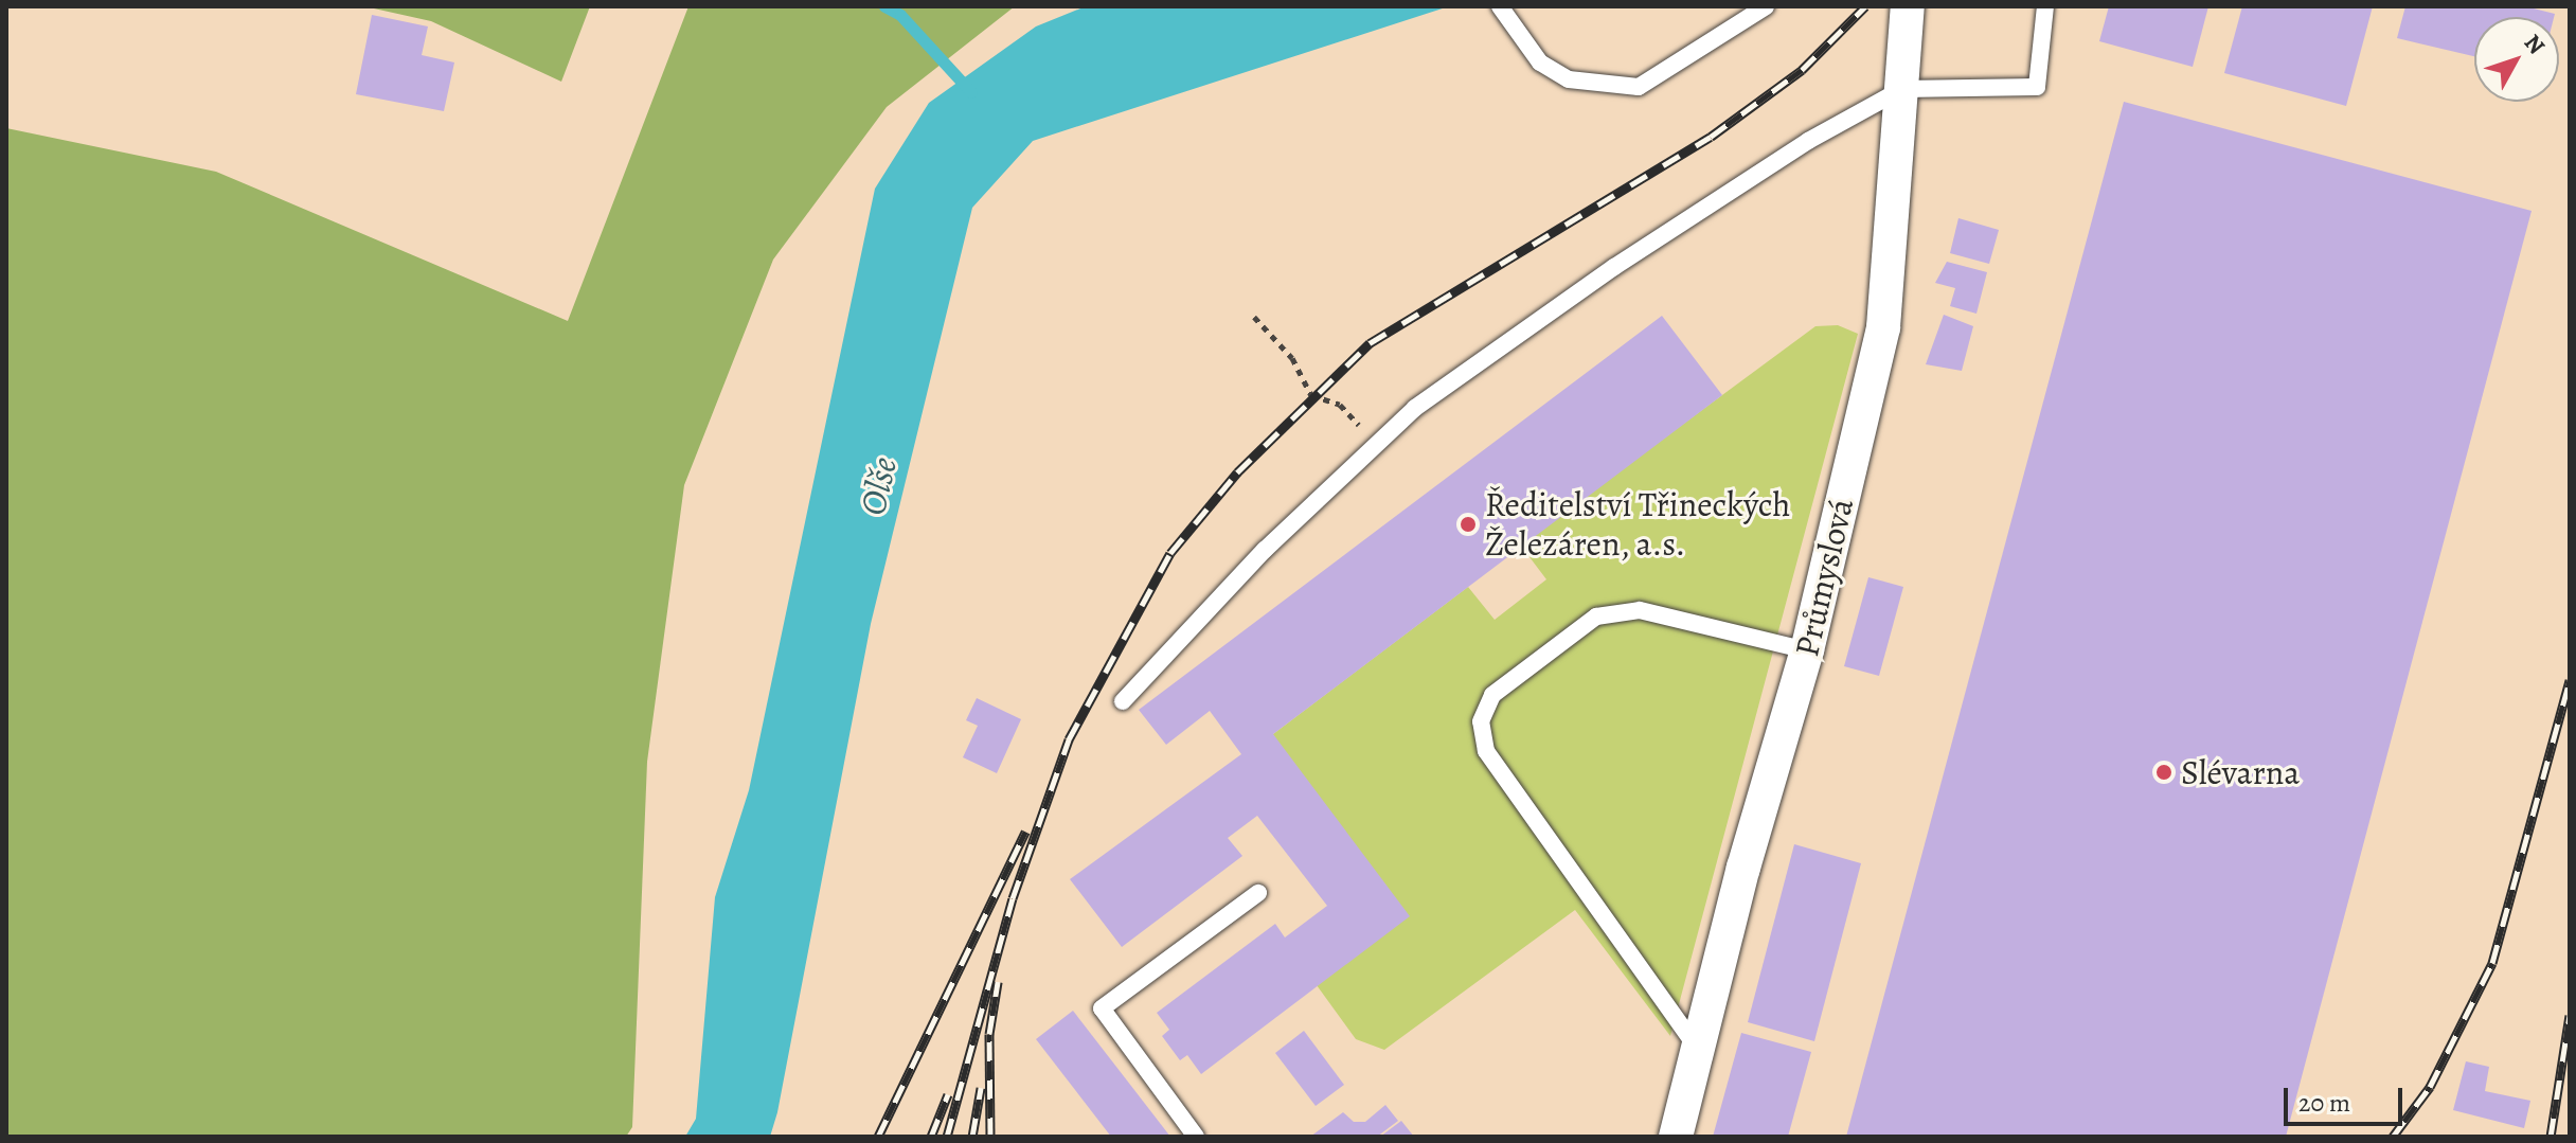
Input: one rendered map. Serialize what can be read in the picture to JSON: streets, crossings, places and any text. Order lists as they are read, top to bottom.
{
  "streets": {
    "street": ["Průmyslová"]
  },
  "water": ["Olše"],
  "places": ["Ředitelství Třineckých Železáren, a.s.", "Slévarna"],
  "scale_bar": "20 m",
  "north": "top right"
}
